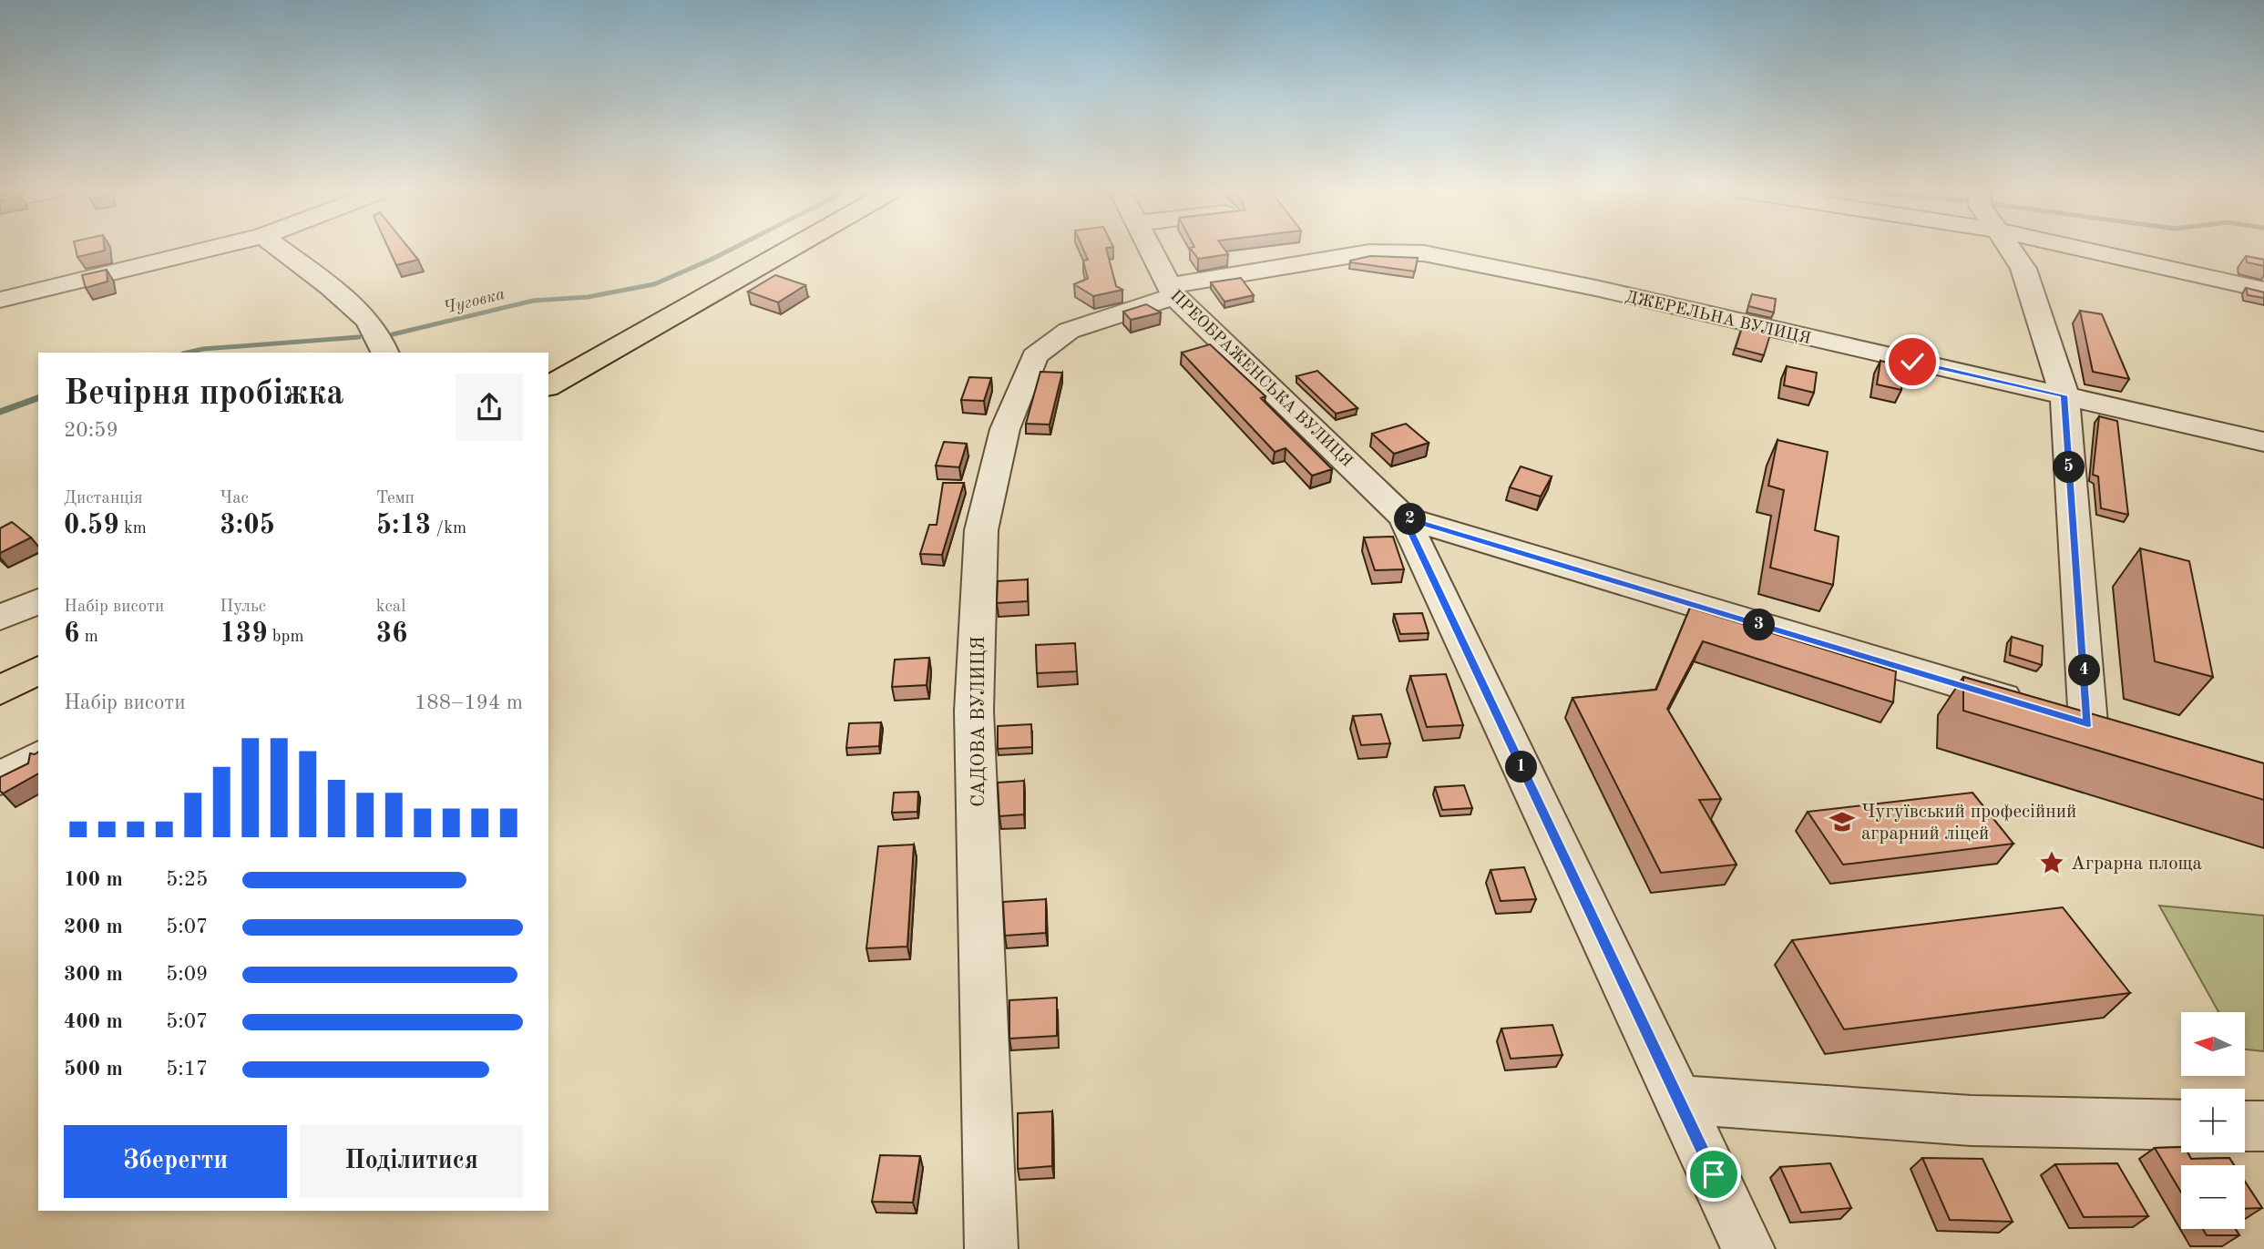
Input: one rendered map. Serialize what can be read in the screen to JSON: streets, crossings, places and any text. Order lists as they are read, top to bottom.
{
  "streets": {
    "street": ["ДЖЕРЕЛЬНА ВУЛИЦЯ", "ПРЕОБРАЖЕНСЬКА ВУЛИЦЯ", "САДОВА ВУЛИЦЯ"]
  },
  "crossings": [
    ["ДЖЕРЕЛЬНА ВУЛИЦЯ", "ПРЕОБРАЖЕНСЬКА ВУЛИЦЯ"],
    ["ДЖЕРЕЛЬНА ВУЛИЦЯ", "САДОВА ВУЛИЦЯ"],
    ["ПРЕОБРАЖЕНСЬКА ВУЛИЦЯ", "САДОВА ВУЛИЦЯ"]
  ],
  "water": ["Чуговка"],
  "places": {
    "school or university": ["Чугуївський професійний аграрний ліцей"],
    "place": ["Аграрна площа"]
  },
  "north": "left",
  "page": {
    "heading": ["Вечірня пробіжка", "20:59"],
    "pins": [
      "5",
      "2",
      "3",
      "4",
      "1"
    ],
    "stats": [
      ["Дистанція", "0.59 km"],
      ["Час", "3:05"],
      ["Темп", "5:13 /km"],
      ["Набір висоти", "6 m"],
      ["Пульс", "139 bpm"],
      ["kcal", "36"]
    ],
    "chart": ["Набір висоти", "188–194 m"],
    "list": [
      {
        "name": "100 m",
        "note": "5:25"
      },
      {
        "name": "200 m",
        "note": "5:07"
      },
      {
        "name": "300 m",
        "note": "5:09"
      },
      {
        "name": "400 m",
        "note": "5:07"
      },
      {
        "name": "500 m",
        "note": "5:17"
      }
    ],
    "map_buttons": ["+", "−"],
    "buttons": ["Зберегти", "Поділитися"]
  }
}
